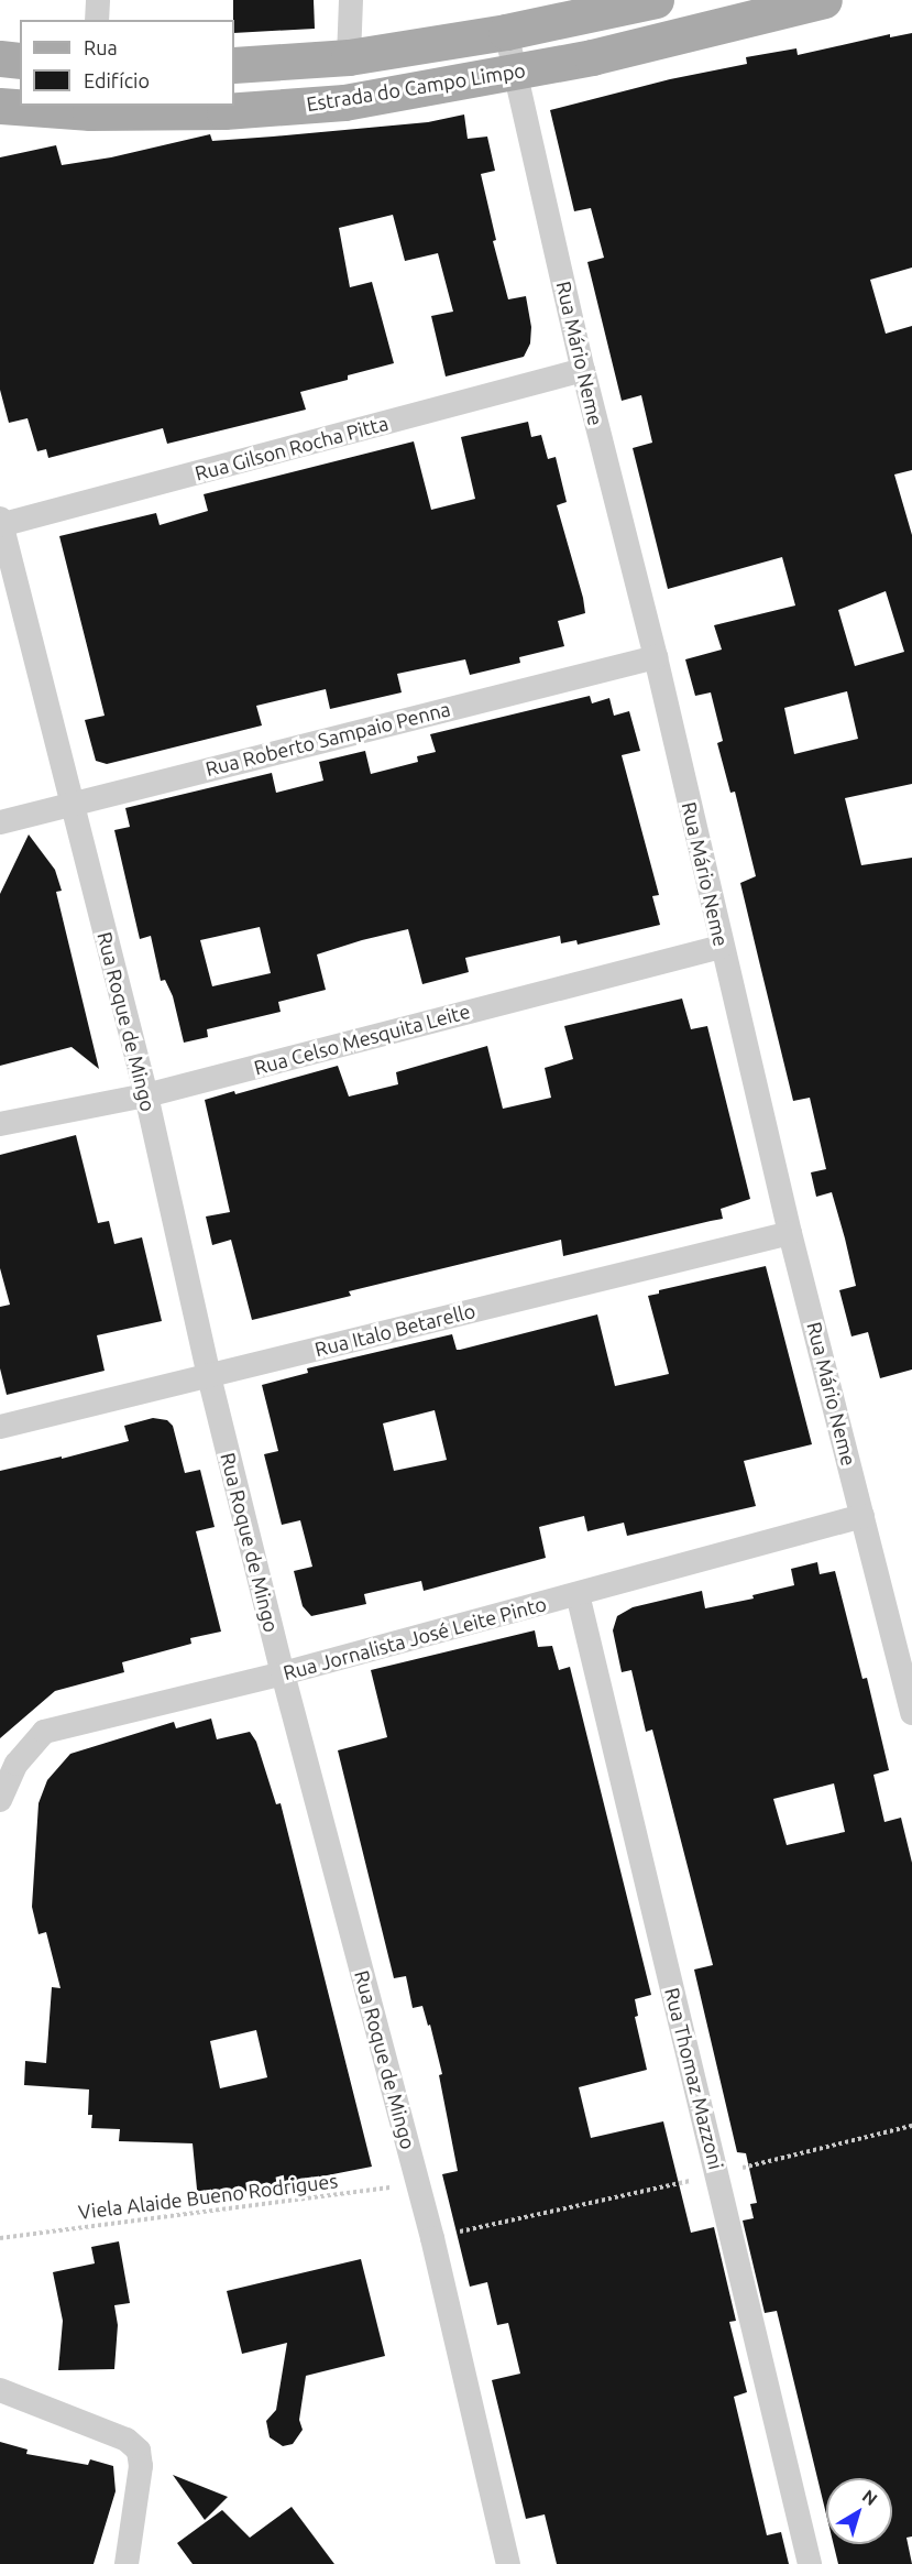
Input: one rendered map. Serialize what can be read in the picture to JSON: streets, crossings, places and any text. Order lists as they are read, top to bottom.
{
  "streets": {
    "main road": ["Estrada do Campo Limpo"],
    "street": [
      "Rua Mário Neme",
      "Rua Gilson Rocha Pitta",
      "Rua Roberto Sampaio Penna",
      "Rua Roque de Mingo",
      "Rua Celso Mesquita Leite",
      "Rua Italo Betarello",
      "Rua Jornalista José Leite Pinto",
      "Rua Thomaz Mazzoni"
    ],
    "path": ["Viela Alaide Bueno Rodrigues"]
  },
  "crossings": [
    ["Estrada do Campo Limpo", "Rua Mário Neme"],
    ["Rua Mário Neme", "Rua Gilson Rocha Pitta"],
    ["Rua Mário Neme", "Rua Roberto Sampaio Penna"],
    ["Rua Mário Neme", "Rua Celso Mesquita Leite"],
    ["Rua Mário Neme", "Rua Italo Betarello"],
    ["Rua Mário Neme", "Rua Jornalista José Leite Pinto"],
    ["Rua Gilson Rocha Pitta", "Rua Roque de Mingo"],
    ["Rua Roberto Sampaio Penna", "Rua Roque de Mingo"],
    ["Rua Roque de Mingo", "Rua Celso Mesquita Leite"],
    ["Rua Roque de Mingo", "Rua Italo Betarello"],
    ["Rua Roque de Mingo", "Rua Jornalista José Leite Pinto"],
    ["Rua Roque de Mingo", "Viela Alaide Bueno Rodrigues"],
    ["Rua Jornalista José Leite Pinto", "Rua Thomaz Mazzoni"]
  ],
  "legend": ["Rua", "Edifício"],
  "north": "top right"
}
